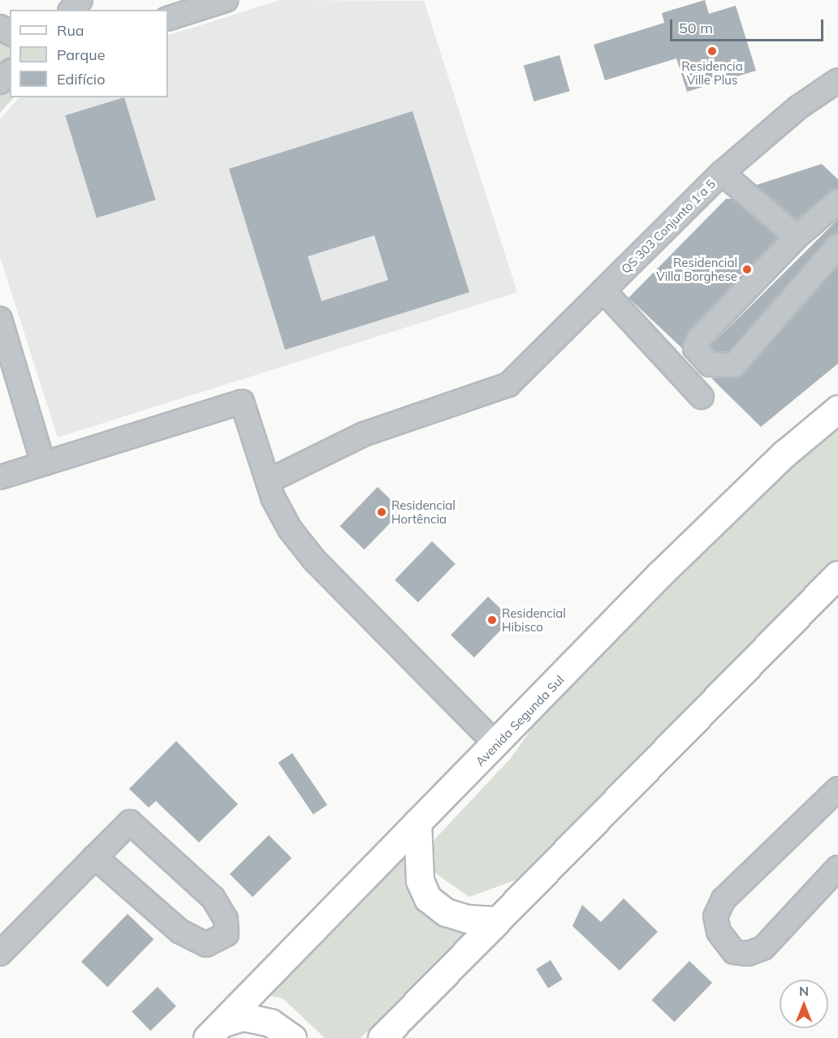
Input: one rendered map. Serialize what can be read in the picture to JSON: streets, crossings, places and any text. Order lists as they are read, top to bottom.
{
  "streets": {
    "main road": ["Avenida Segunda Sul"],
    "street": ["QS 303 Conjunto 1 a 5"]
  },
  "places": [
    "Residencia Ville Plus",
    "Residencial Villa Borghese",
    "Residencial Hortência",
    "Residencial Hibisco"
  ],
  "legend": ["Rua", "Parque", "Edifício"],
  "scale_bar": "50 m",
  "north": "top"
}
